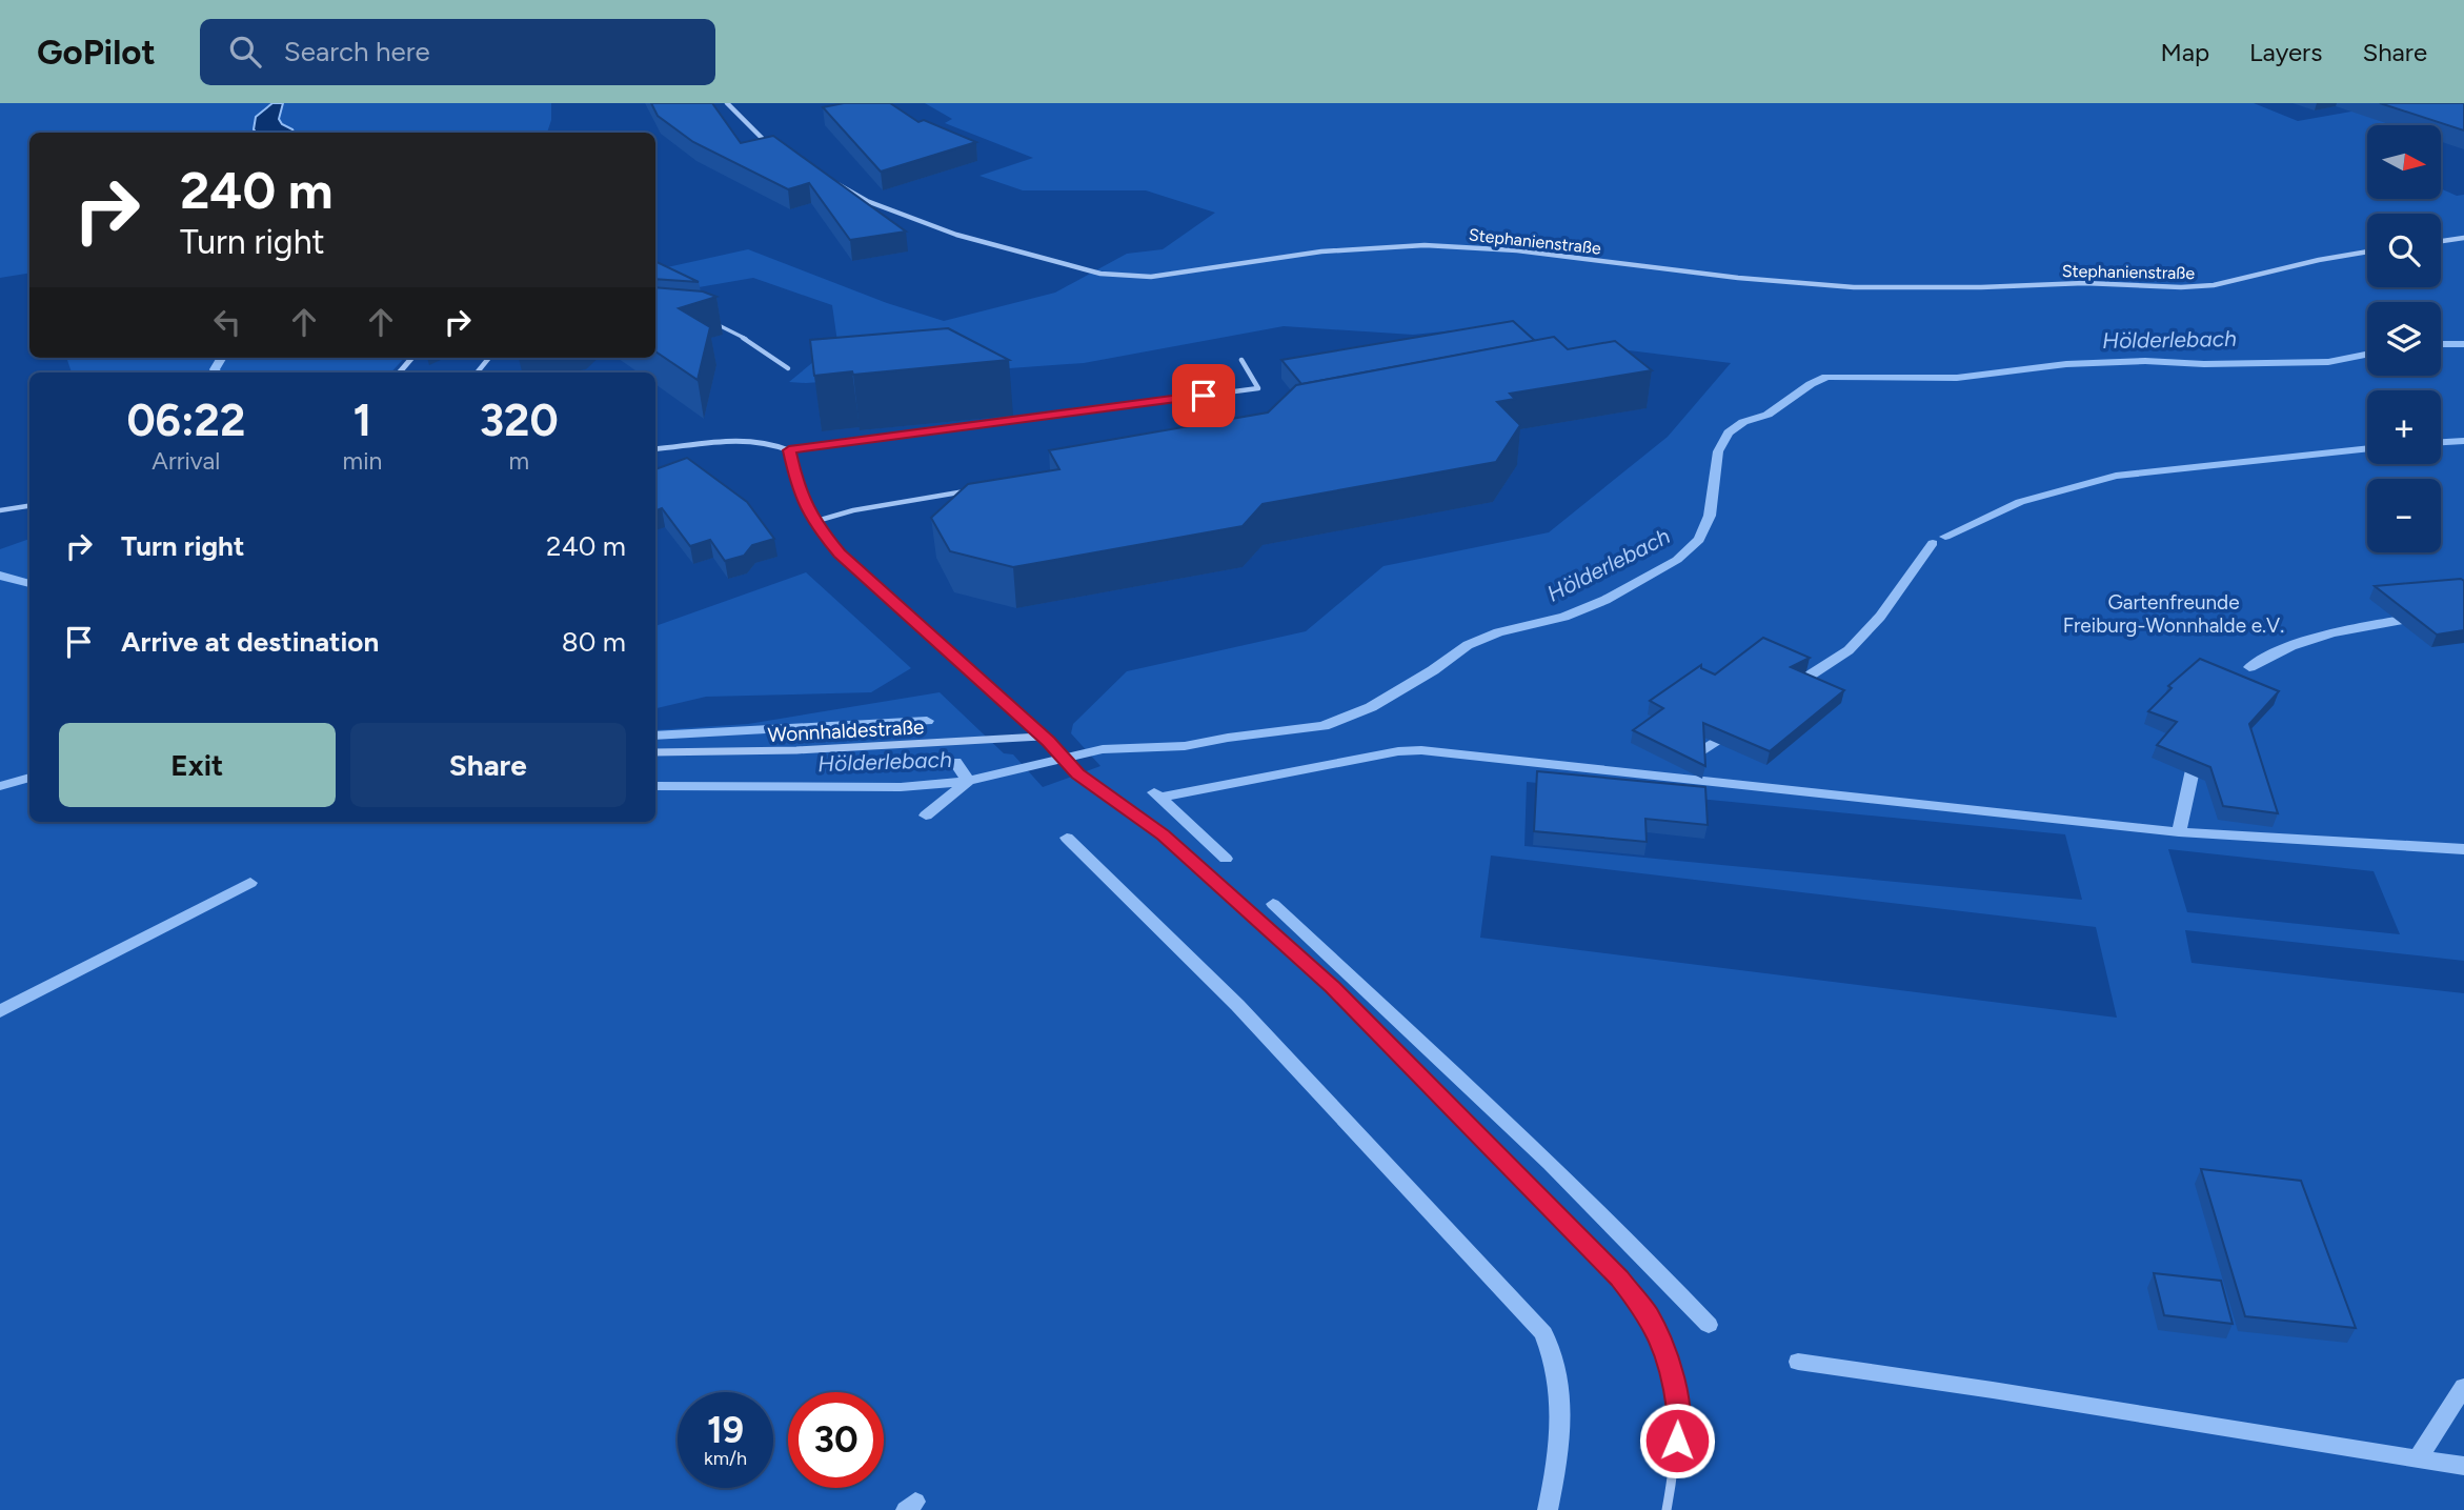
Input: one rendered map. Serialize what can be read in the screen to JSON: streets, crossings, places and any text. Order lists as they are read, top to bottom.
{
  "streets": {
    "street": ["Stephanienstraße", "Wonnhaldestraße"]
  },
  "water": ["Hölderlebach"],
  "parks": ["Gartenfreunde Freiburg-Wonnhalde e.V."],
  "north": "right",
  "page": {
    "header": "GoPilot",
    "search": "Search here",
    "nav": ["Map", "Layers", "Share"],
    "map_buttons": ["+", "−"],
    "turn": ["240 m", "Turn right"],
    "eta": [
      "06:22",
      "Arrival",
      "1",
      "min",
      "320",
      "m"
    ],
    "list": [
      {
        "name": "Turn right",
        "value": "240 m"
      },
      {
        "name": "Arrive at destination",
        "value": "80 m"
      }
    ],
    "buttons": ["Exit", "Share"],
    "speed": "19 km/h",
    "limit": "30"
  }
}
